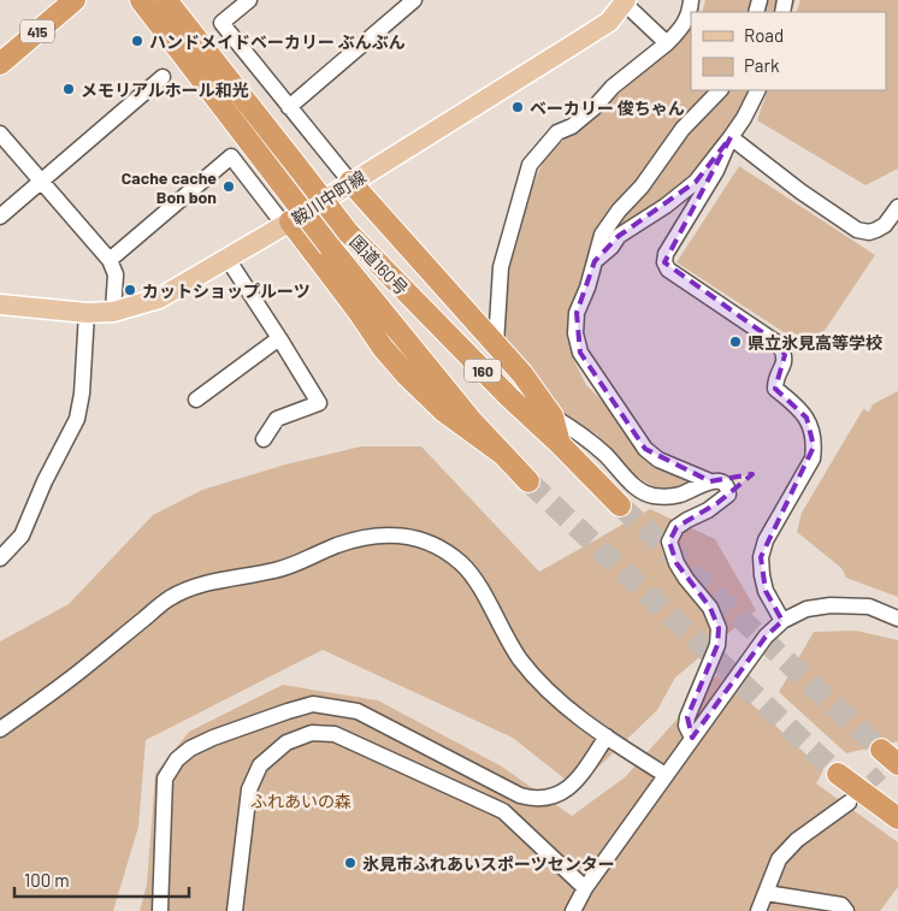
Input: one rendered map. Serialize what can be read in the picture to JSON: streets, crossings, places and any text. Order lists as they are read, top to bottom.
{
  "streets": {
    "highway": ["415", "国道160号", "160"],
    "main road": ["鞍川中町線"]
  },
  "parks": ["ふれあいの森"],
  "places": [
    "ハンドメイドベーカリー ぶんぶん",
    "メモリアルホール和光",
    "ベーカリー 俊ちゃん",
    "Cache cache Bon bon",
    "カットショップルーツ",
    "県立氷見高等学校",
    "氷見市ふれあいスポーツセンター"
  ],
  "legend": ["Road", "Park"],
  "scale_bar": "100 m"
}
